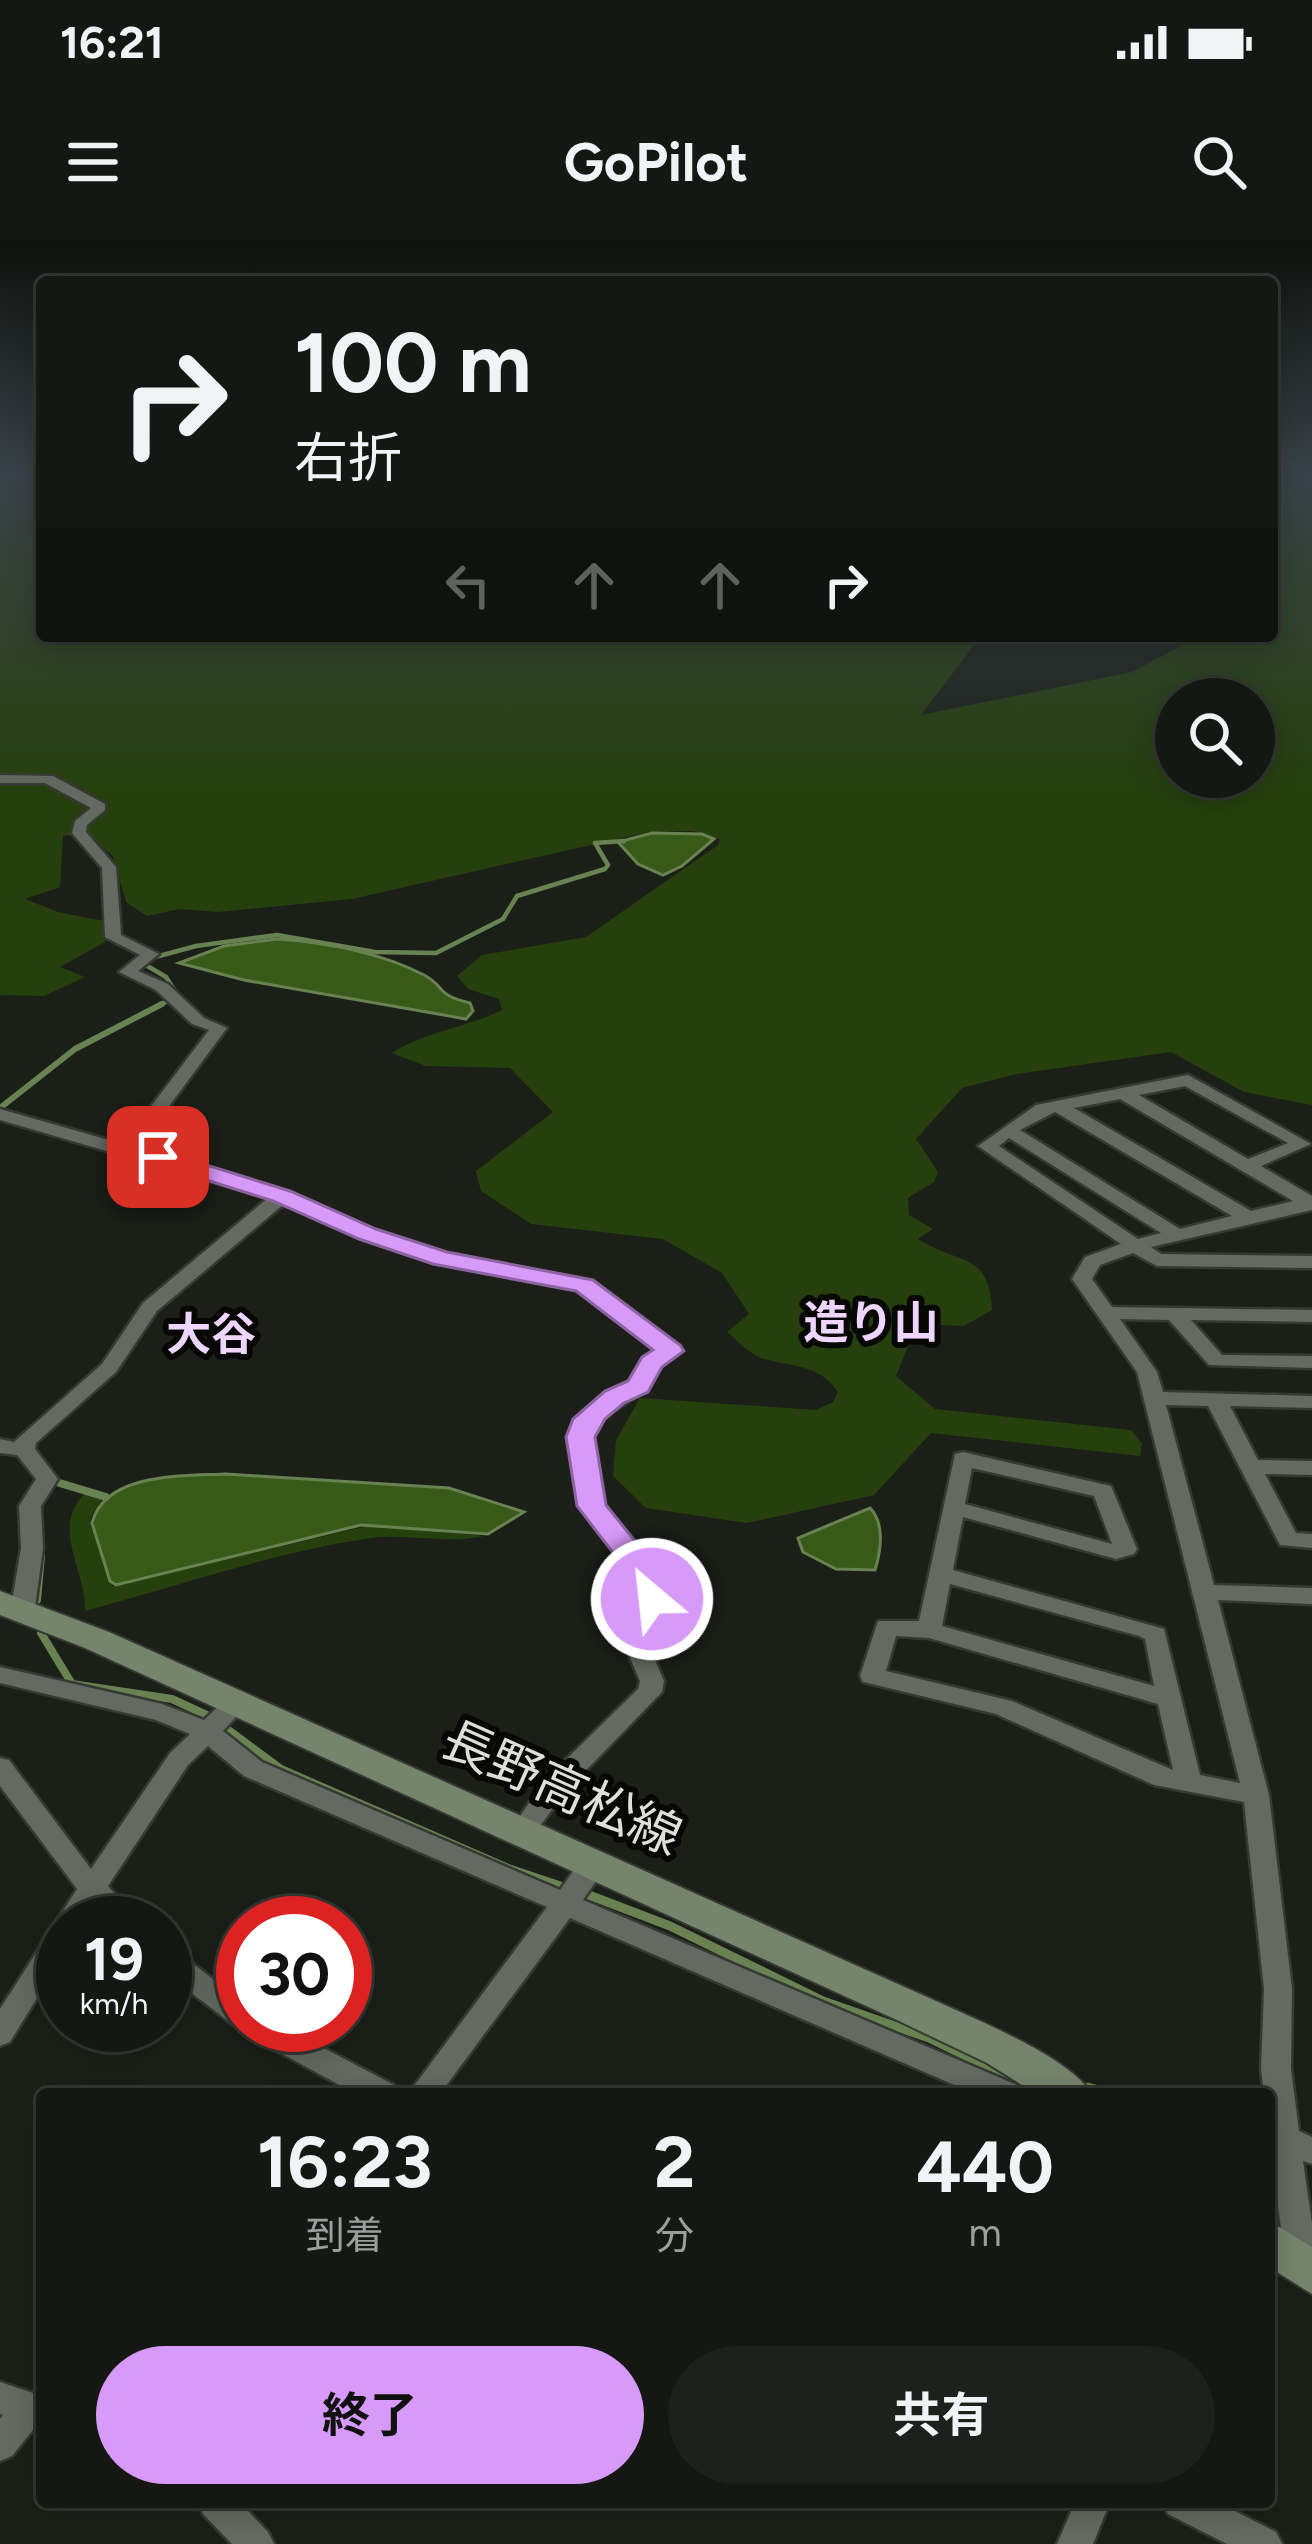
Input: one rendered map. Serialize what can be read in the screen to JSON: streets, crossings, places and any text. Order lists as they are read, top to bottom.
{
  "streets": {
    "main road": ["長野高松線"]
  },
  "districts": ["造り山", "大谷"],
  "page": {
    "status": "16:21",
    "header": "GoPilot",
    "turn": ["100 m", "右折"],
    "speed": "19 km/h",
    "limit": "30",
    "eta": [
      "16:23",
      "到着",
      "2",
      "分",
      "440",
      "m"
    ],
    "buttons": ["終了", "共有"]
  }
}
